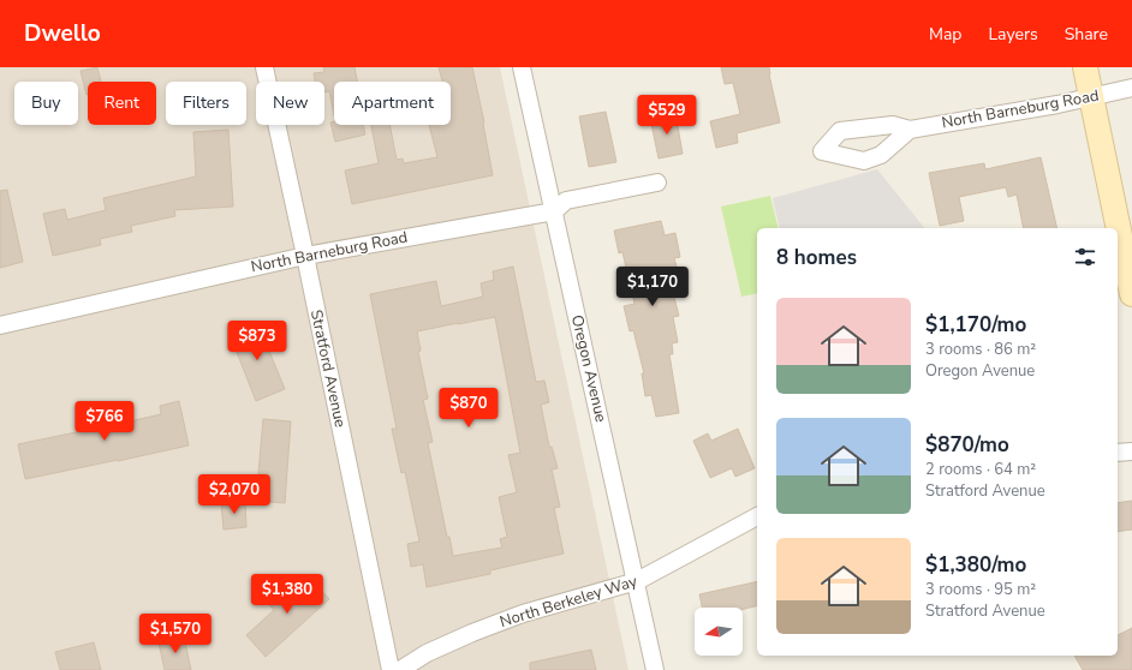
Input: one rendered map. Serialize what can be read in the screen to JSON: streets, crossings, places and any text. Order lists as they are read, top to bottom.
{
  "streets": {
    "street": [
      "North Barneburg Road",
      "Stratford Avenue",
      "Oregon Avenue",
      "North Berkeley Way"
    ]
  },
  "crossings": [
    ["North Barneburg Road", "Stratford Avenue"],
    ["North Barneburg Road", "Oregon Avenue"],
    ["Oregon Avenue", "North Berkeley Way"]
  ],
  "north": "left",
  "page": {
    "header": "Dwello",
    "nav": ["Map", "Layers", "Share"],
    "chip": [
      "Buy",
      "Rent",
      "Filters",
      "New",
      "Apartment"
    ],
    "price": [
      "$529",
      "$1,170",
      "$873",
      "$870",
      "$766",
      "$2,070",
      "$1,380",
      "$1,570"
    ],
    "heading": "8 homes",
    "list": [
      {
        "name": "$1,170/mo",
        "note": "3 rooms · 86 m² · Oregon Avenue"
      },
      {
        "name": "$870/mo",
        "note": "2 rooms · 64 m² · Stratford Avenue"
      },
      {
        "name": "$1,380/mo",
        "note": "3 rooms · 95 m² · Stratford Avenue"
      }
    ]
  }
}
